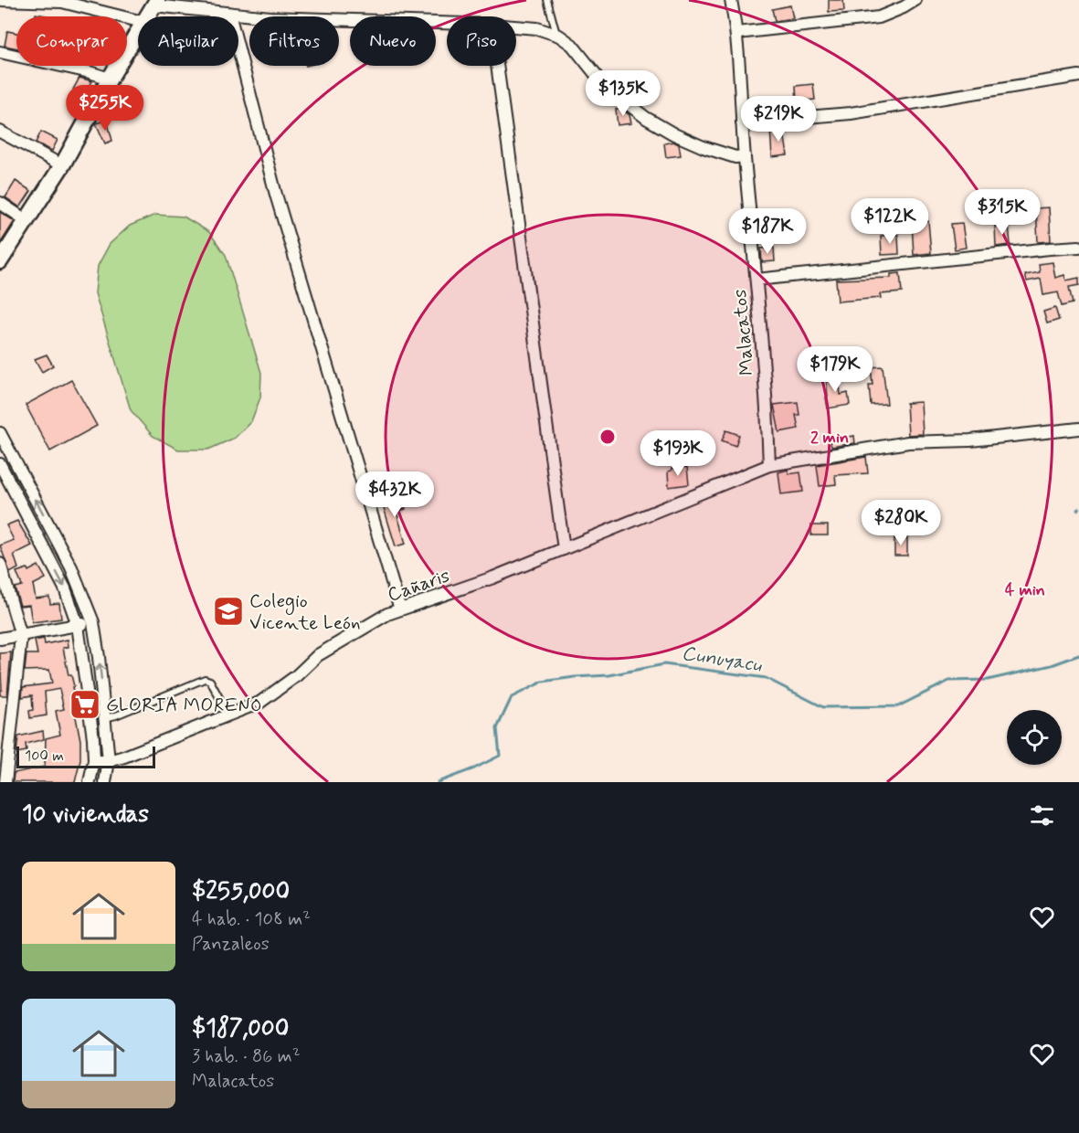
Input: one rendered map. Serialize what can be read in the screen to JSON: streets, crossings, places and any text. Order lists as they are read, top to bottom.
{
  "streets": {
    "street": ["Malacatos", "Cañaris"]
  },
  "crossings": [
    ["Malacatos", "Cañaris"]
  ],
  "water": ["Cunuyacu"],
  "places": {
    "school or university": ["Colegio Vicente León"],
    "supermarket": ["GLORIA MORENO"]
  },
  "scale_bar": "100 m",
  "page": {
    "chip": [
      "Comprar",
      "Alquilar",
      "Filtros",
      "Nuevo",
      "Piso"
    ],
    "price": [
      "$135K",
      "$255K",
      "$219K",
      "$315K",
      "$122K",
      "$187K",
      "$179K",
      "$193K",
      "$432K",
      "$280K"
    ],
    "scale": "100 m",
    "heading": "10 viviendas",
    "list": [
      {
        "name": "$255,000",
        "note": "4 hab. · 108 m² · Panzaleos"
      },
      {
        "name": "$187,000",
        "note": "3 hab. · 86 m² · Malacatos"
      }
    ]
  },
  "rings": ["2 min", "4 min"]
}
